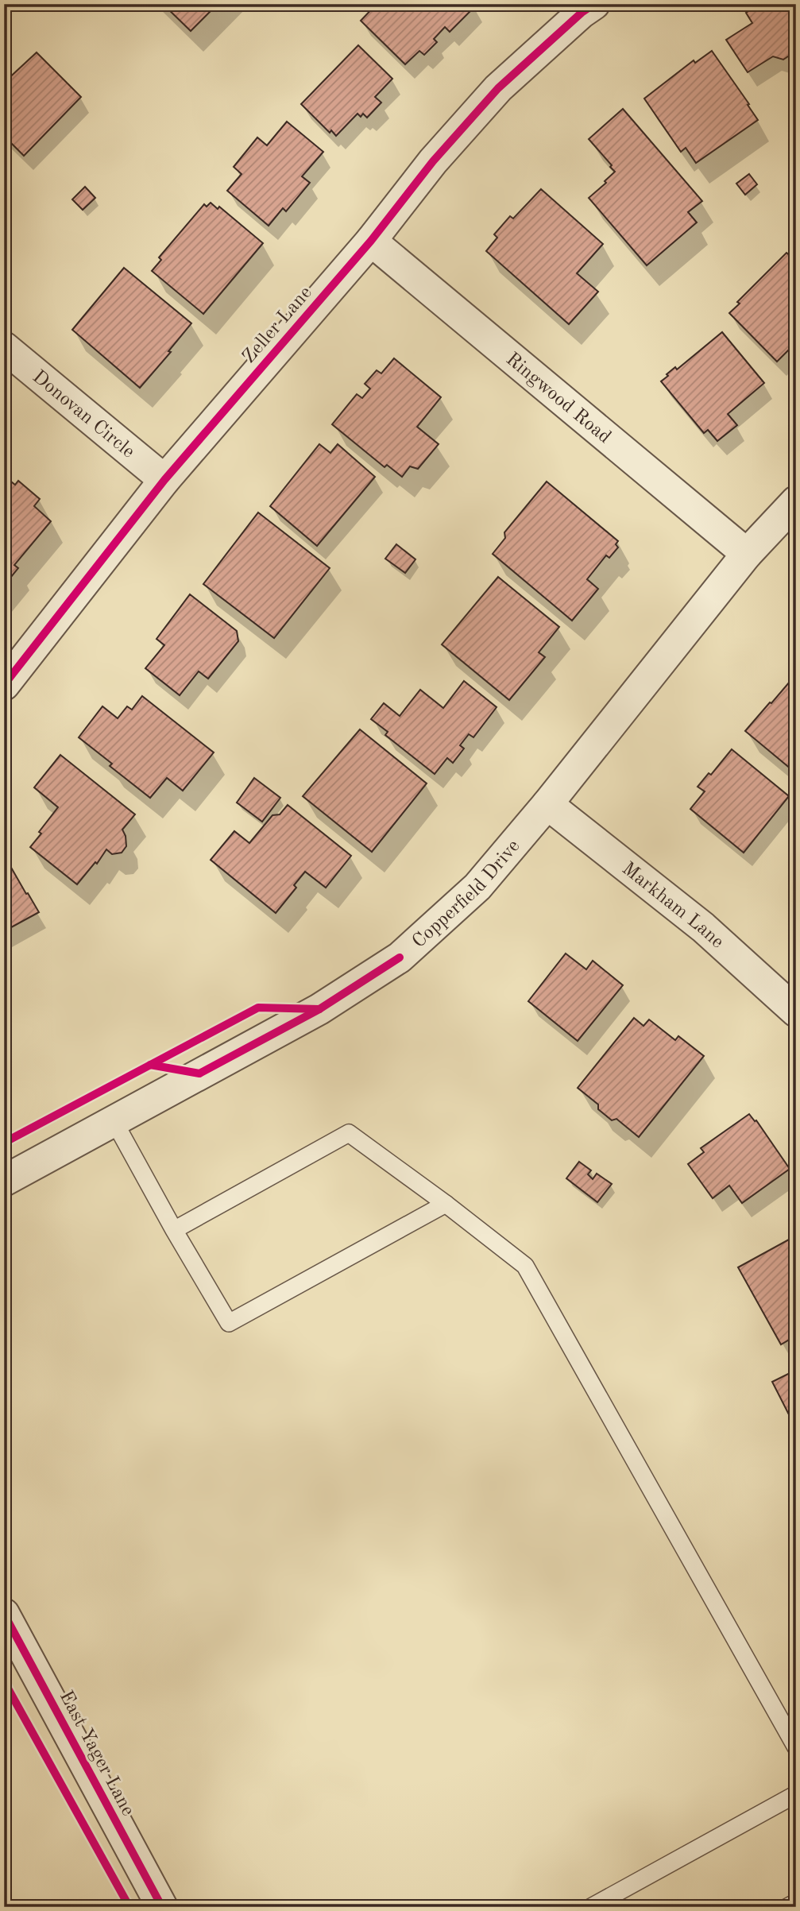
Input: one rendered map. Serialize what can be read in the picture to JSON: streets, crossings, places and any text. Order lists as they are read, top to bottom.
{
  "streets": {
    "street": [
      "Zeller Lane",
      "Ringwood Road",
      "Donovan Circle",
      "Copperfield Drive",
      "Markham Lane",
      "East Yager Lane"
    ]
  },
  "crossings": [
    ["Zeller Lane", "Ringwood Road"],
    ["Zeller Lane", "Donovan Circle"],
    ["Ringwood Road", "Copperfield Drive"],
    ["Copperfield Drive", "Markham Lane"]
  ]
}
